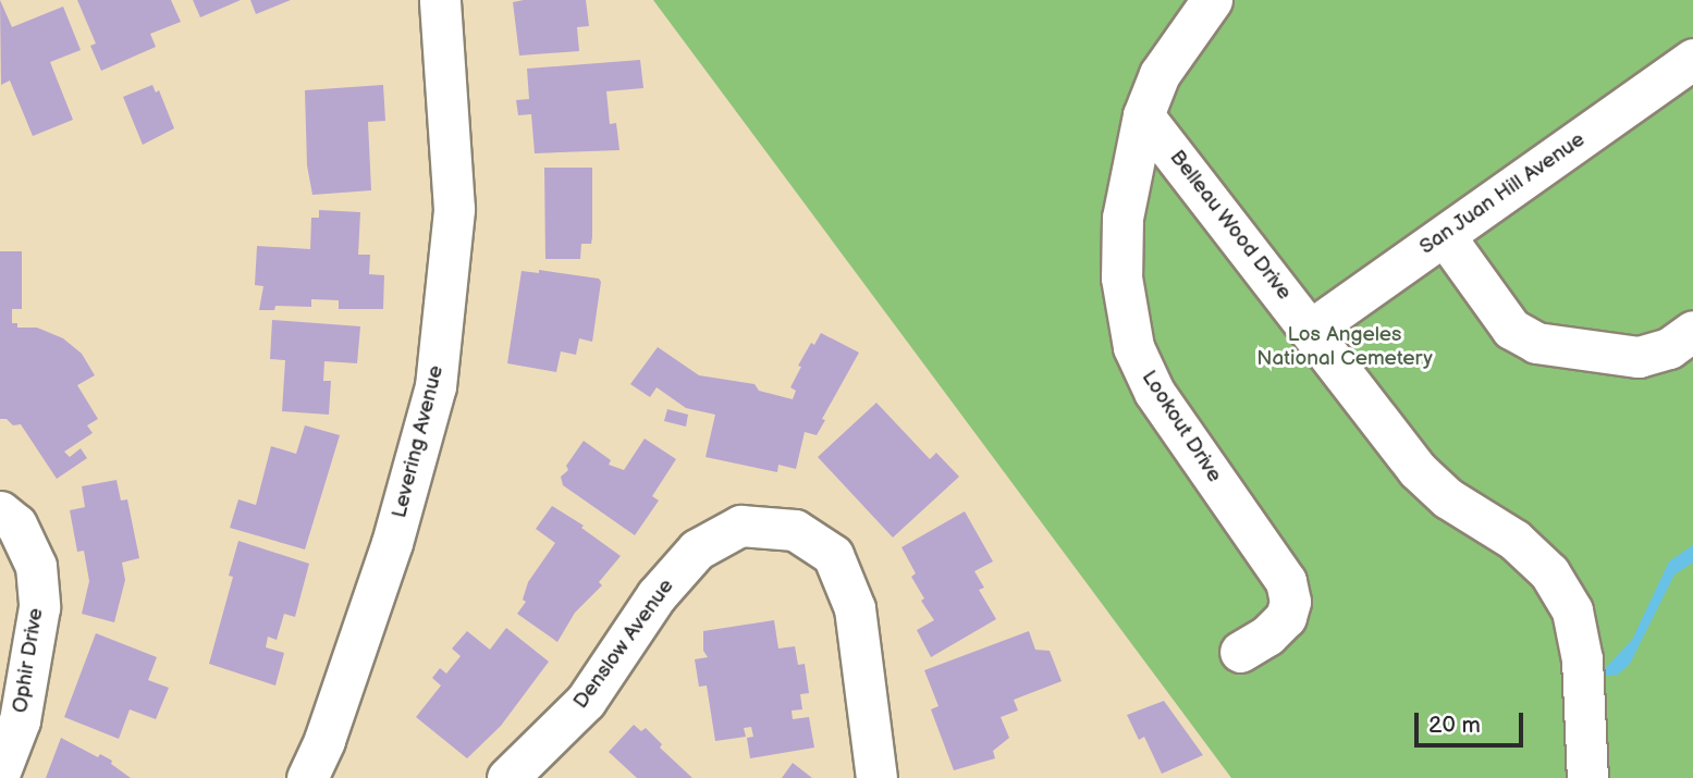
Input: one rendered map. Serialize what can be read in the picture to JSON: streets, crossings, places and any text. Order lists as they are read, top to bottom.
{
  "streets": {
    "street": [
      "San Juan Hill Avenue",
      "Belleau Wood Drive",
      "Lookout Drive",
      "Levering Avenue",
      "Denslow Avenue",
      "Ophir Drive"
    ]
  },
  "crossings": [
    ["San Juan Hill Avenue", "Belleau Wood Drive"],
    ["Belleau Wood Drive", "Lookout Drive"]
  ],
  "parks": ["Los Angeles National Cemetery"],
  "scale_bar": "20 m"
}
